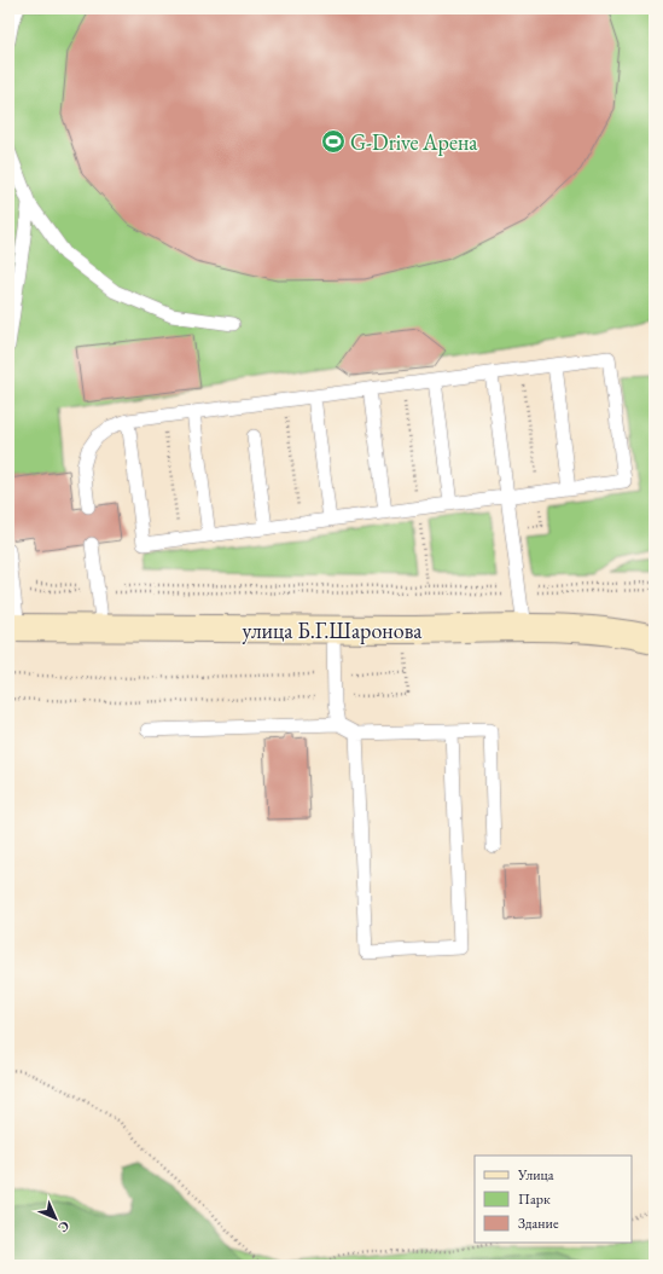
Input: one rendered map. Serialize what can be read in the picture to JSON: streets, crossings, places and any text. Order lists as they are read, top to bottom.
{
  "streets": {
    "main road": ["улица Б.Г.Шаронова"]
  },
  "places": {
    "sports": ["G-Drive Арена"]
  },
  "legend": ["Улица", "Парк", "Здание"],
  "north": "bottom right"
}
